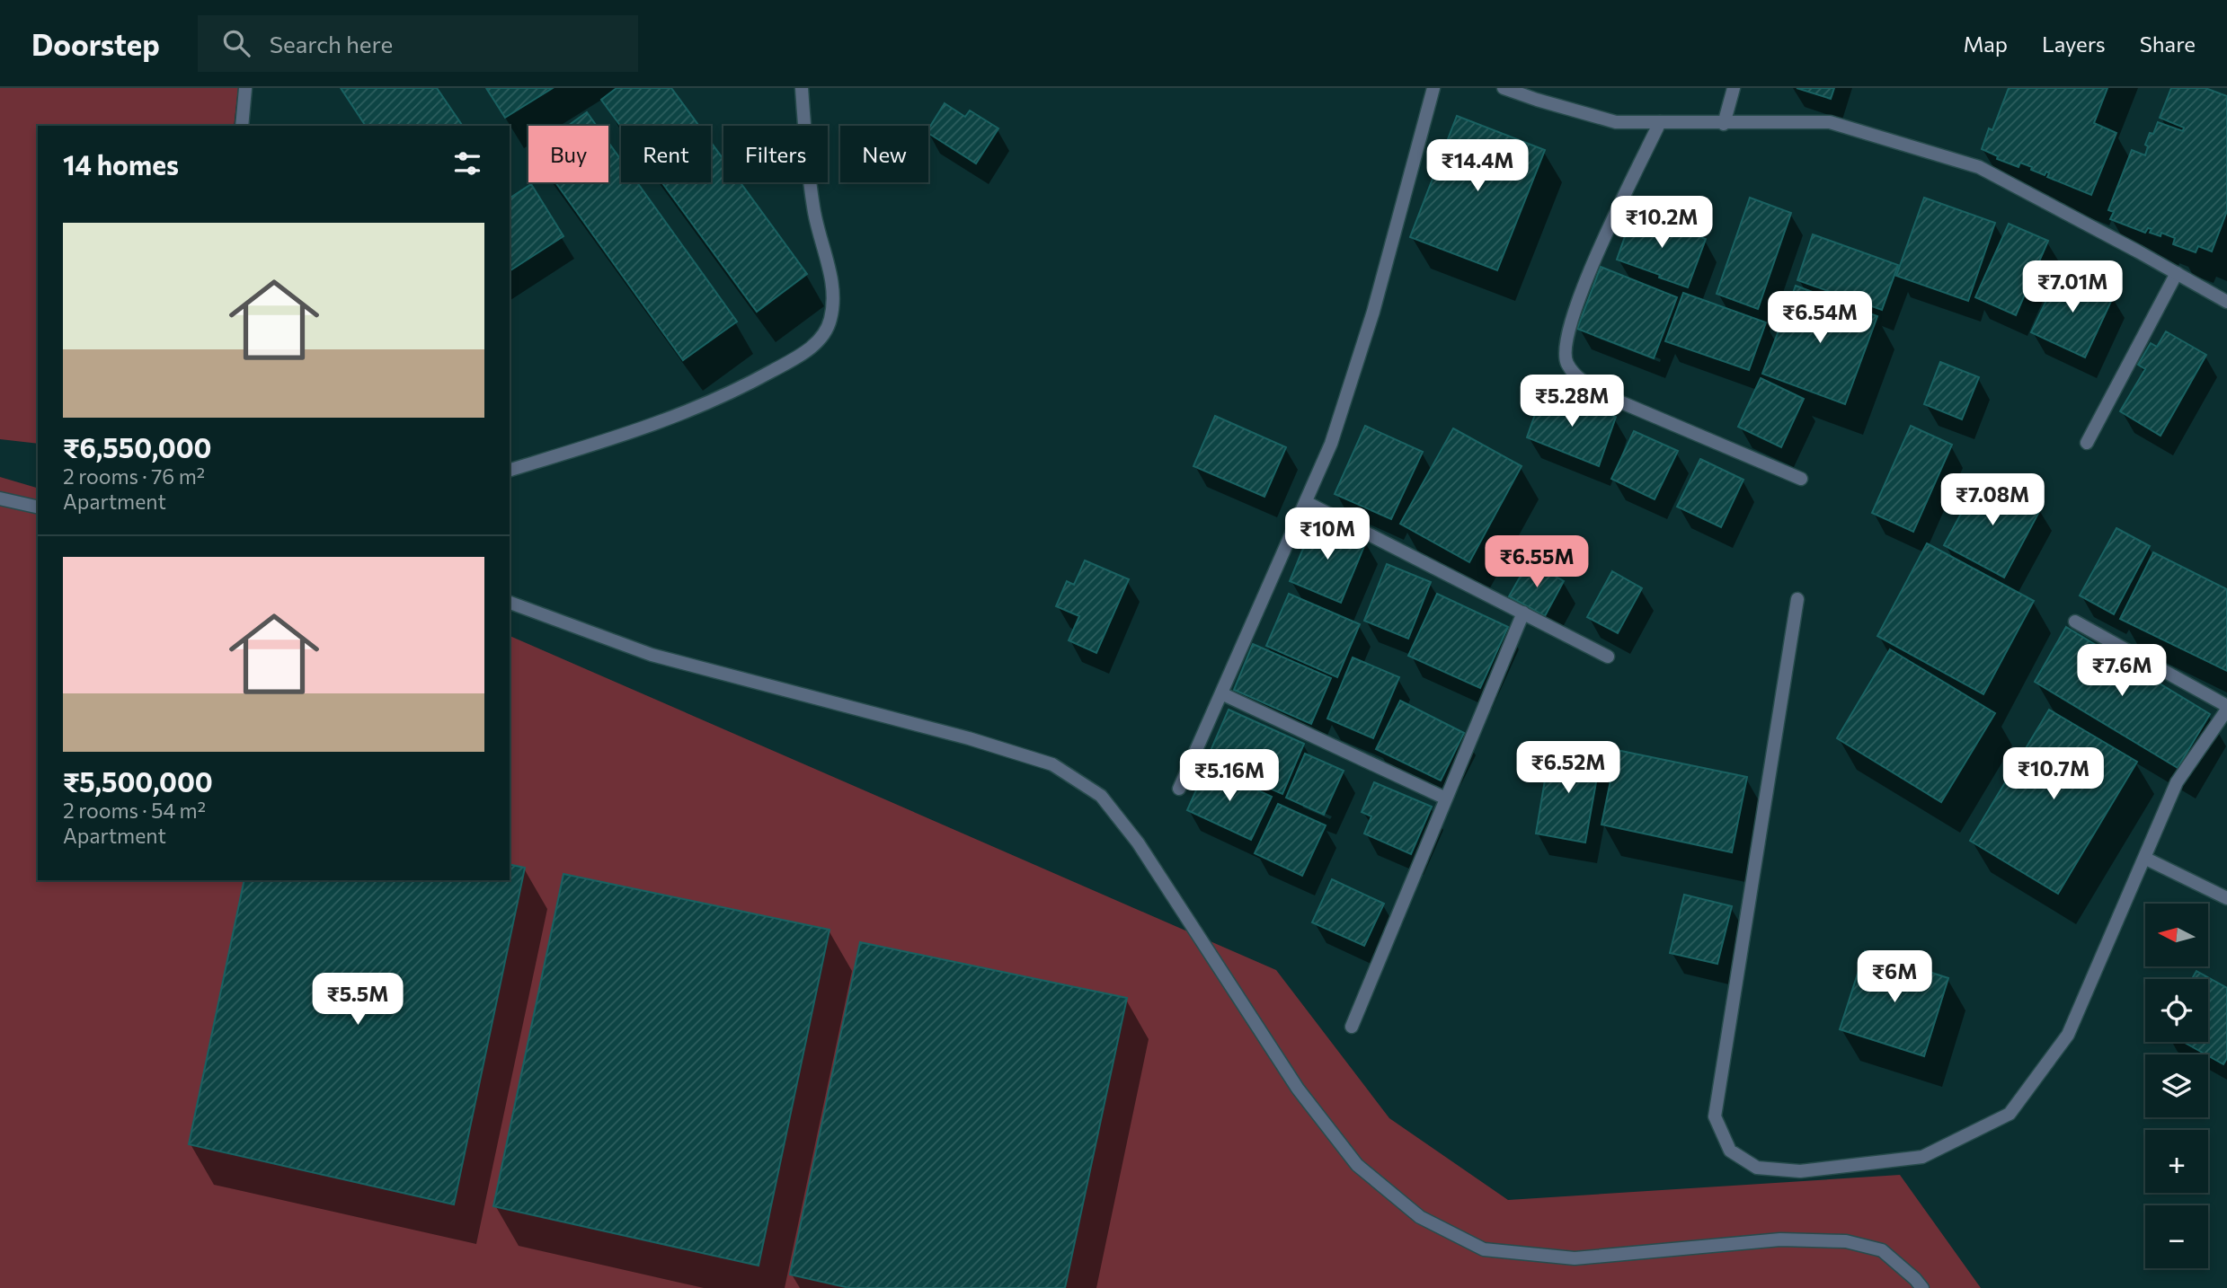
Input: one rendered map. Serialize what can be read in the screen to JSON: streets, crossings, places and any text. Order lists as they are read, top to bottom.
{
  "north": "left",
  "page": {
    "header": "Doorstep",
    "search": "Search here",
    "nav": ["Map", "Layers", "Share"],
    "chip": [
      "Buy",
      "Rent",
      "Filters",
      "New"
    ],
    "heading": "14 homes",
    "price": [
      "₹14.4M",
      "₹10.2M",
      "₹7.01M",
      "₹6.54M",
      "₹5.28M",
      "₹7.08M",
      "₹10M",
      "₹6.55M",
      "₹7.6M",
      "₹6.52M",
      "₹10.7M",
      "₹5.16M",
      "₹6M",
      "₹5.5M"
    ],
    "list": [
      {
        "name": "₹6,550,000",
        "note": "2 rooms · 76 m² · Apartment"
      },
      {
        "name": "₹5,500,000",
        "note": "2 rooms · 54 m² · Apartment"
      }
    ],
    "map_buttons": ["+", "−"]
  }
}
